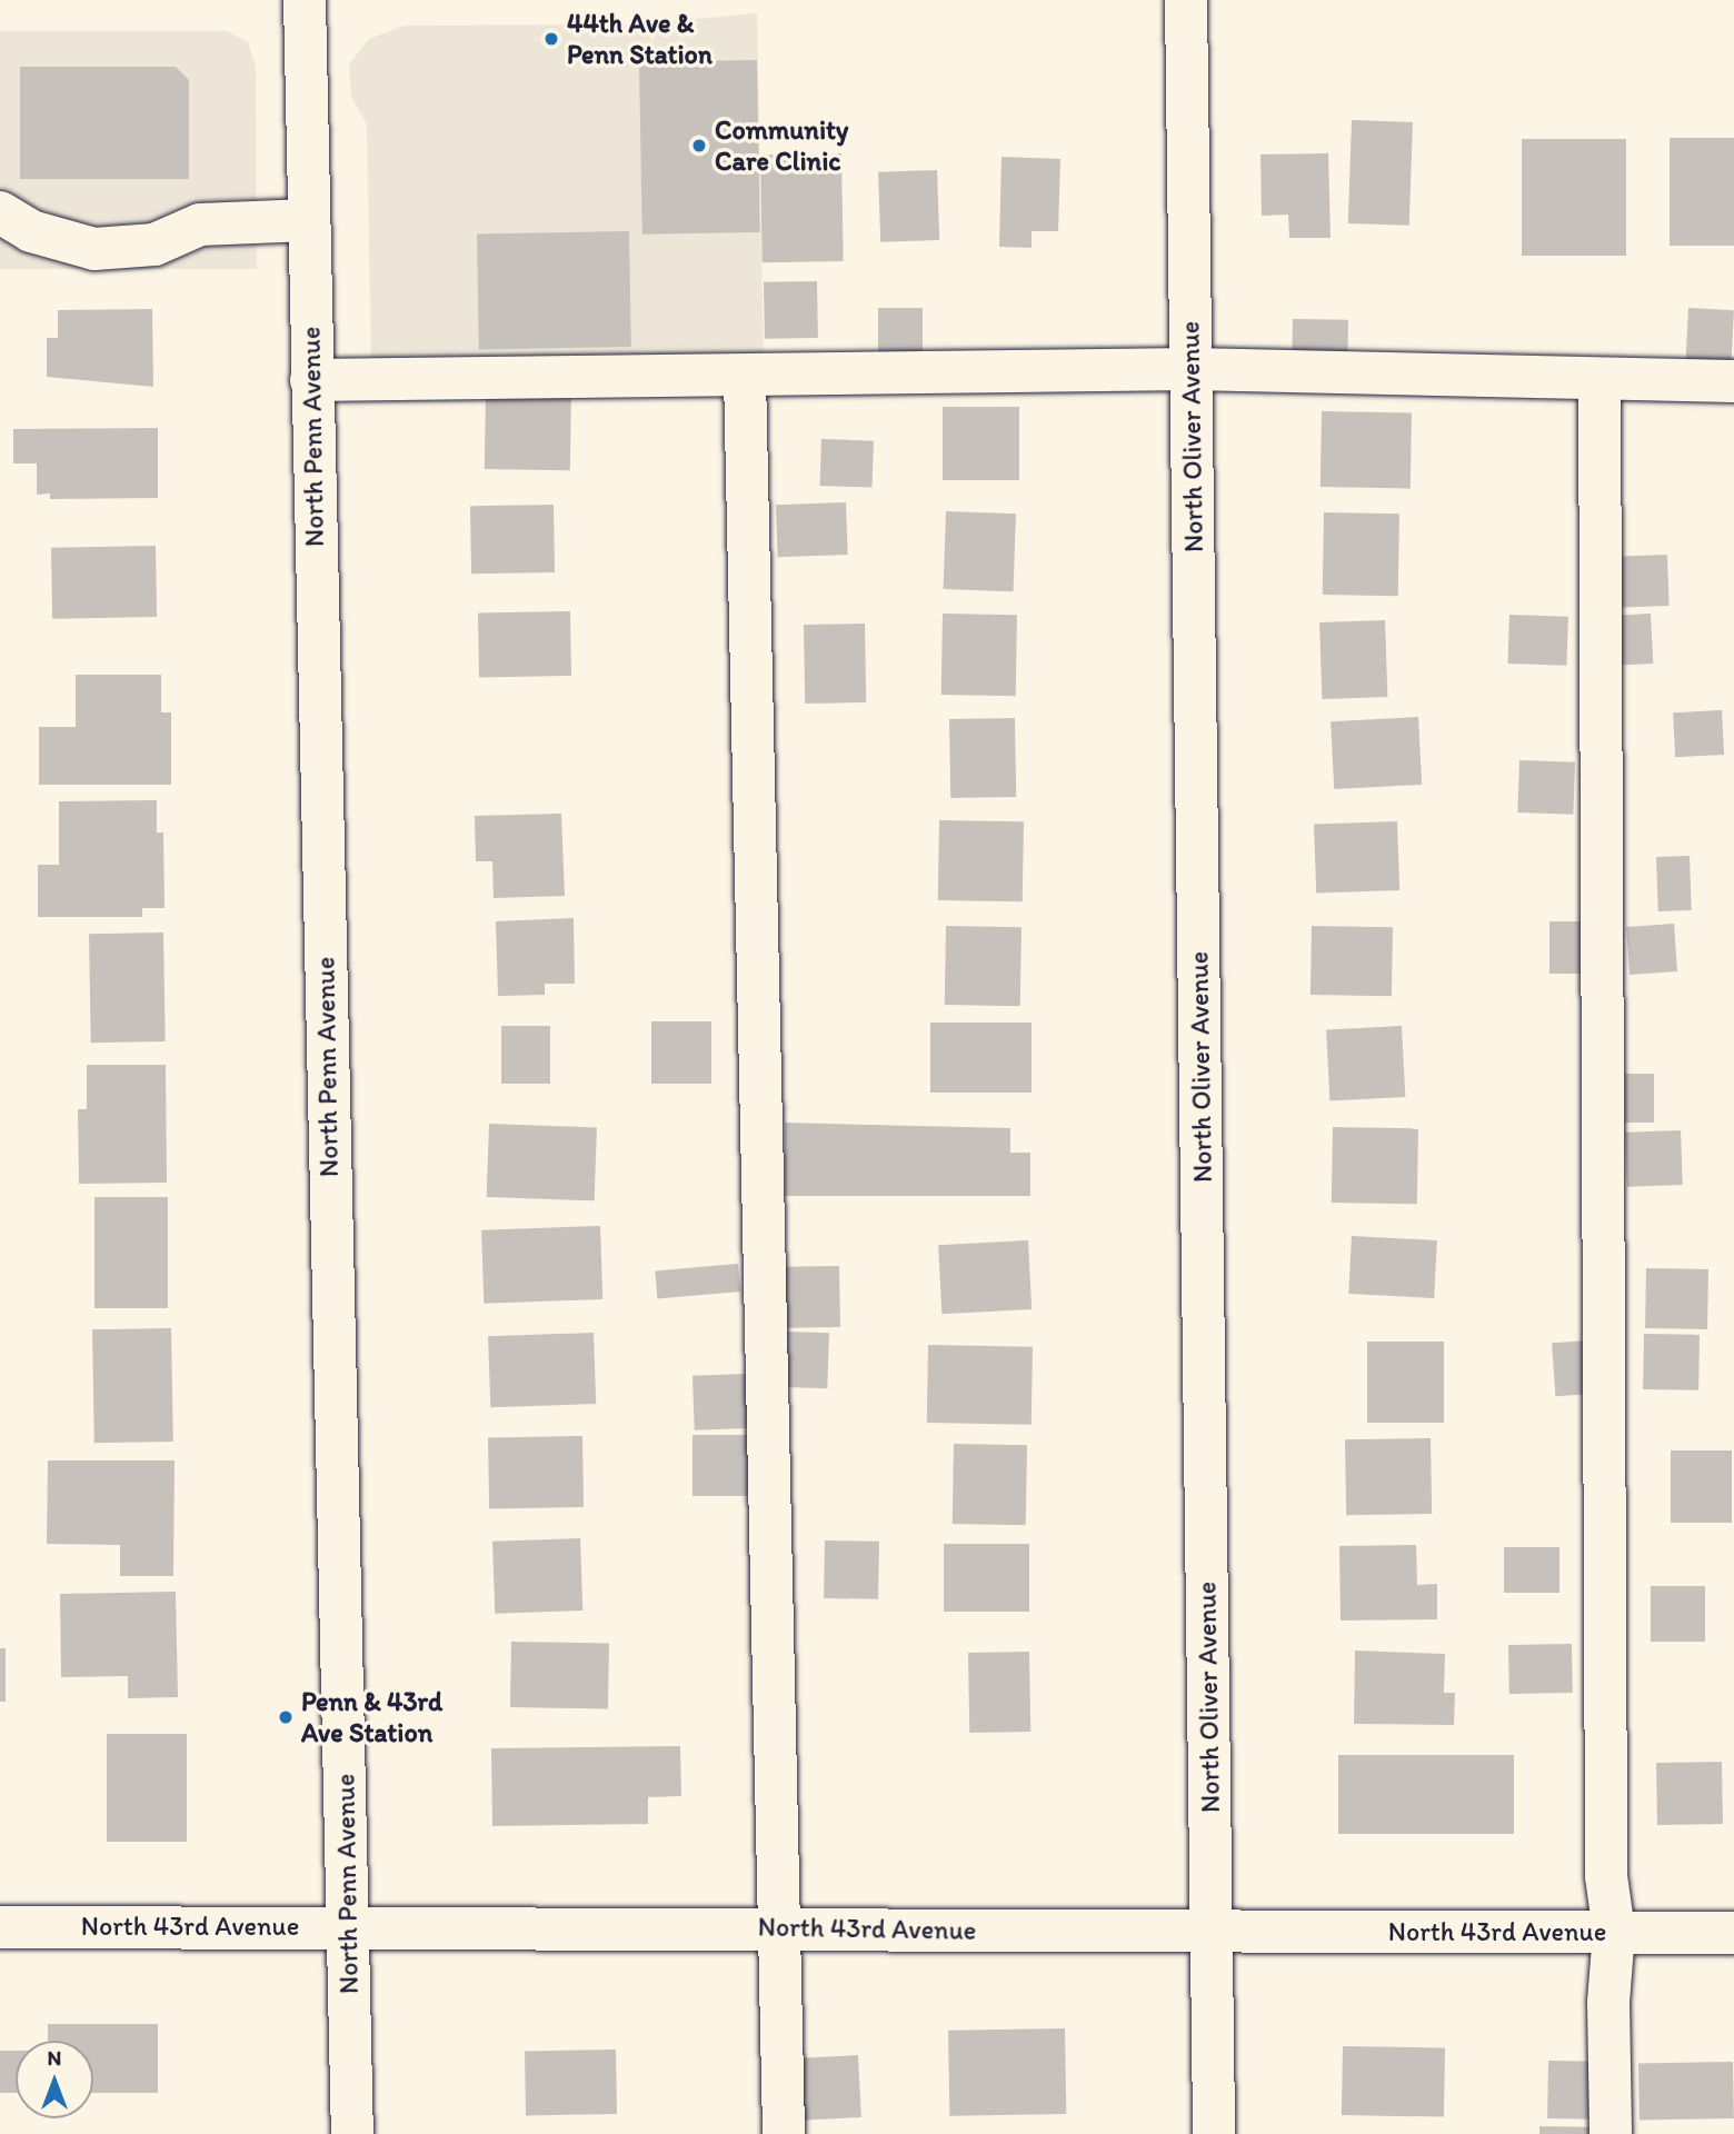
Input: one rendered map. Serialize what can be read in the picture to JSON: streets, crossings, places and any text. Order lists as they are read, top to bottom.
{
  "streets": {
    "street": ["North Penn Avenue", "North Oliver Avenue", "North 43rd Avenue"]
  },
  "crossings": [
    ["North Penn Avenue", "North 43rd Avenue"],
    ["North Oliver Avenue", "North 43rd Avenue"]
  ],
  "places": ["44th Ave & Penn Station", "Community Care Clinic", "Penn & 43rd Ave Station"],
  "north": "top"
}
